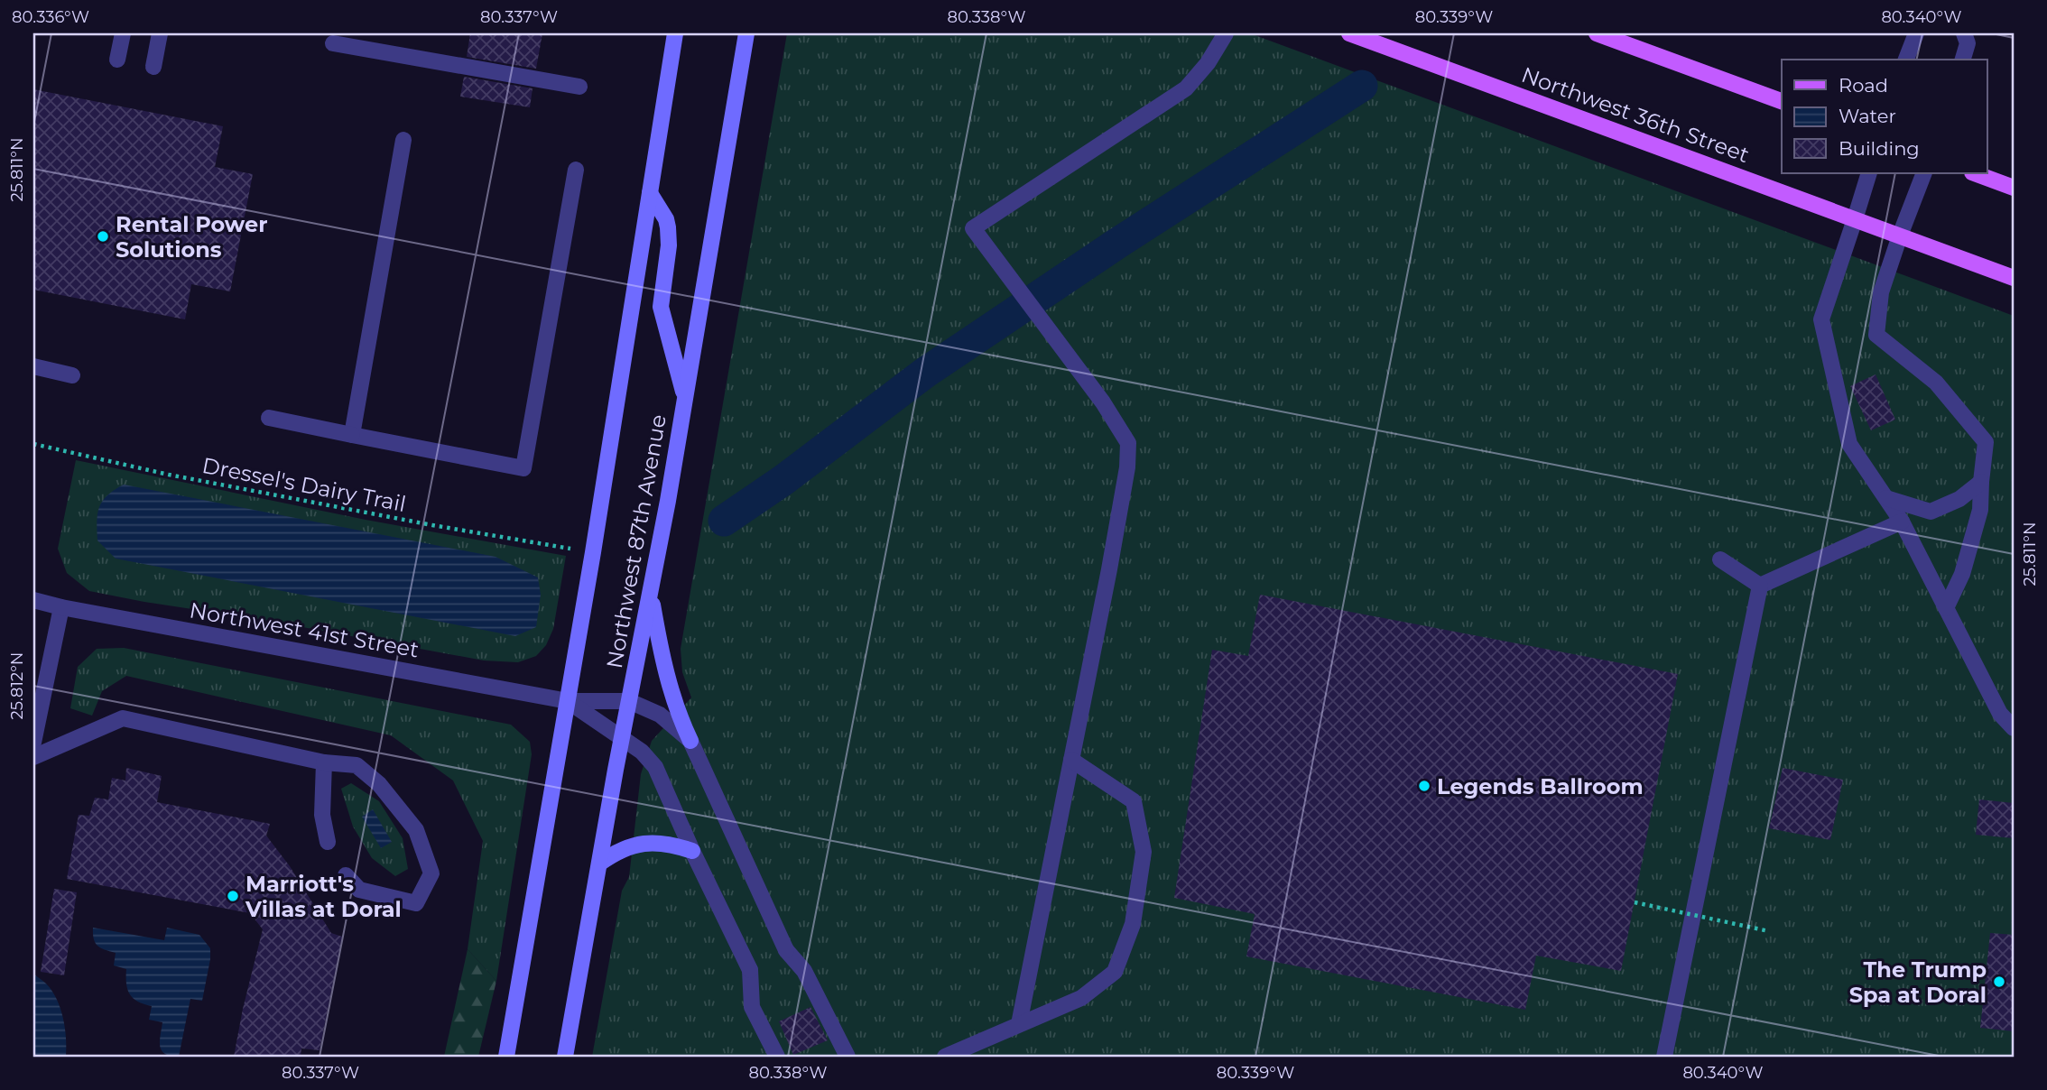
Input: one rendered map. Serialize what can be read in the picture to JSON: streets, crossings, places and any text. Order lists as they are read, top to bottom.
{
  "streets": {
    "main road": ["Northwest 36th Street", "Northwest 87th Avenue"],
    "street": ["Northwest 41st Street"],
    "path": ["Dressel's Dairy Trail"]
  },
  "crossings": [
    ["Northwest 87th Avenue", "Northwest 41st Street"]
  ],
  "places": [
    "Rental Power Solutions",
    "Legends Ballroom",
    "Marriott's Villas at Doral",
    "The Trump Spa at Doral"
  ],
  "legend": ["Road", "Water", "Building"],
  "coordinates": [
    "80.336°W",
    "80.337°W",
    "80.338°W",
    "80.339°W",
    "80.340°W",
    "25.811°N",
    "25.812°N"
  ]
}
